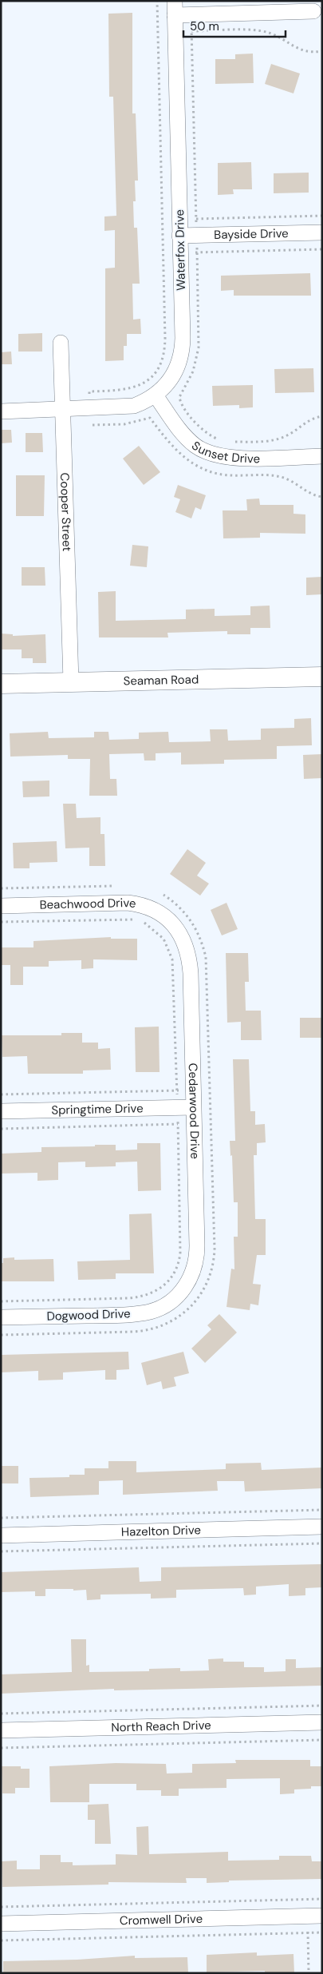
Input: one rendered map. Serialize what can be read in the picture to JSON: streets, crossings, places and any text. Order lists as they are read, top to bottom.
{
  "streets": {
    "street": [
      "Bayside Drive",
      "Waterfox Drive",
      "Sunset Drive",
      "Cooper Street",
      "Seaman Road",
      "Beachwood Drive",
      "Springtime Drive",
      "Cedarwood Drive",
      "Dogwood Drive",
      "Hazelton Drive",
      "North Reach Drive",
      "Cromwell Drive"
    ]
  },
  "crossings": [
    ["Bayside Drive", "Waterfox Drive"],
    ["Waterfox Drive", "Sunset Drive"],
    ["Waterfox Drive", "Cooper Street"],
    ["Cooper Street", "Seaman Road"],
    ["Beachwood Drive", "Cedarwood Drive"],
    ["Springtime Drive", "Cedarwood Drive"],
    ["Cedarwood Drive", "Dogwood Drive"]
  ],
  "scale_bar": "50 m"
}
